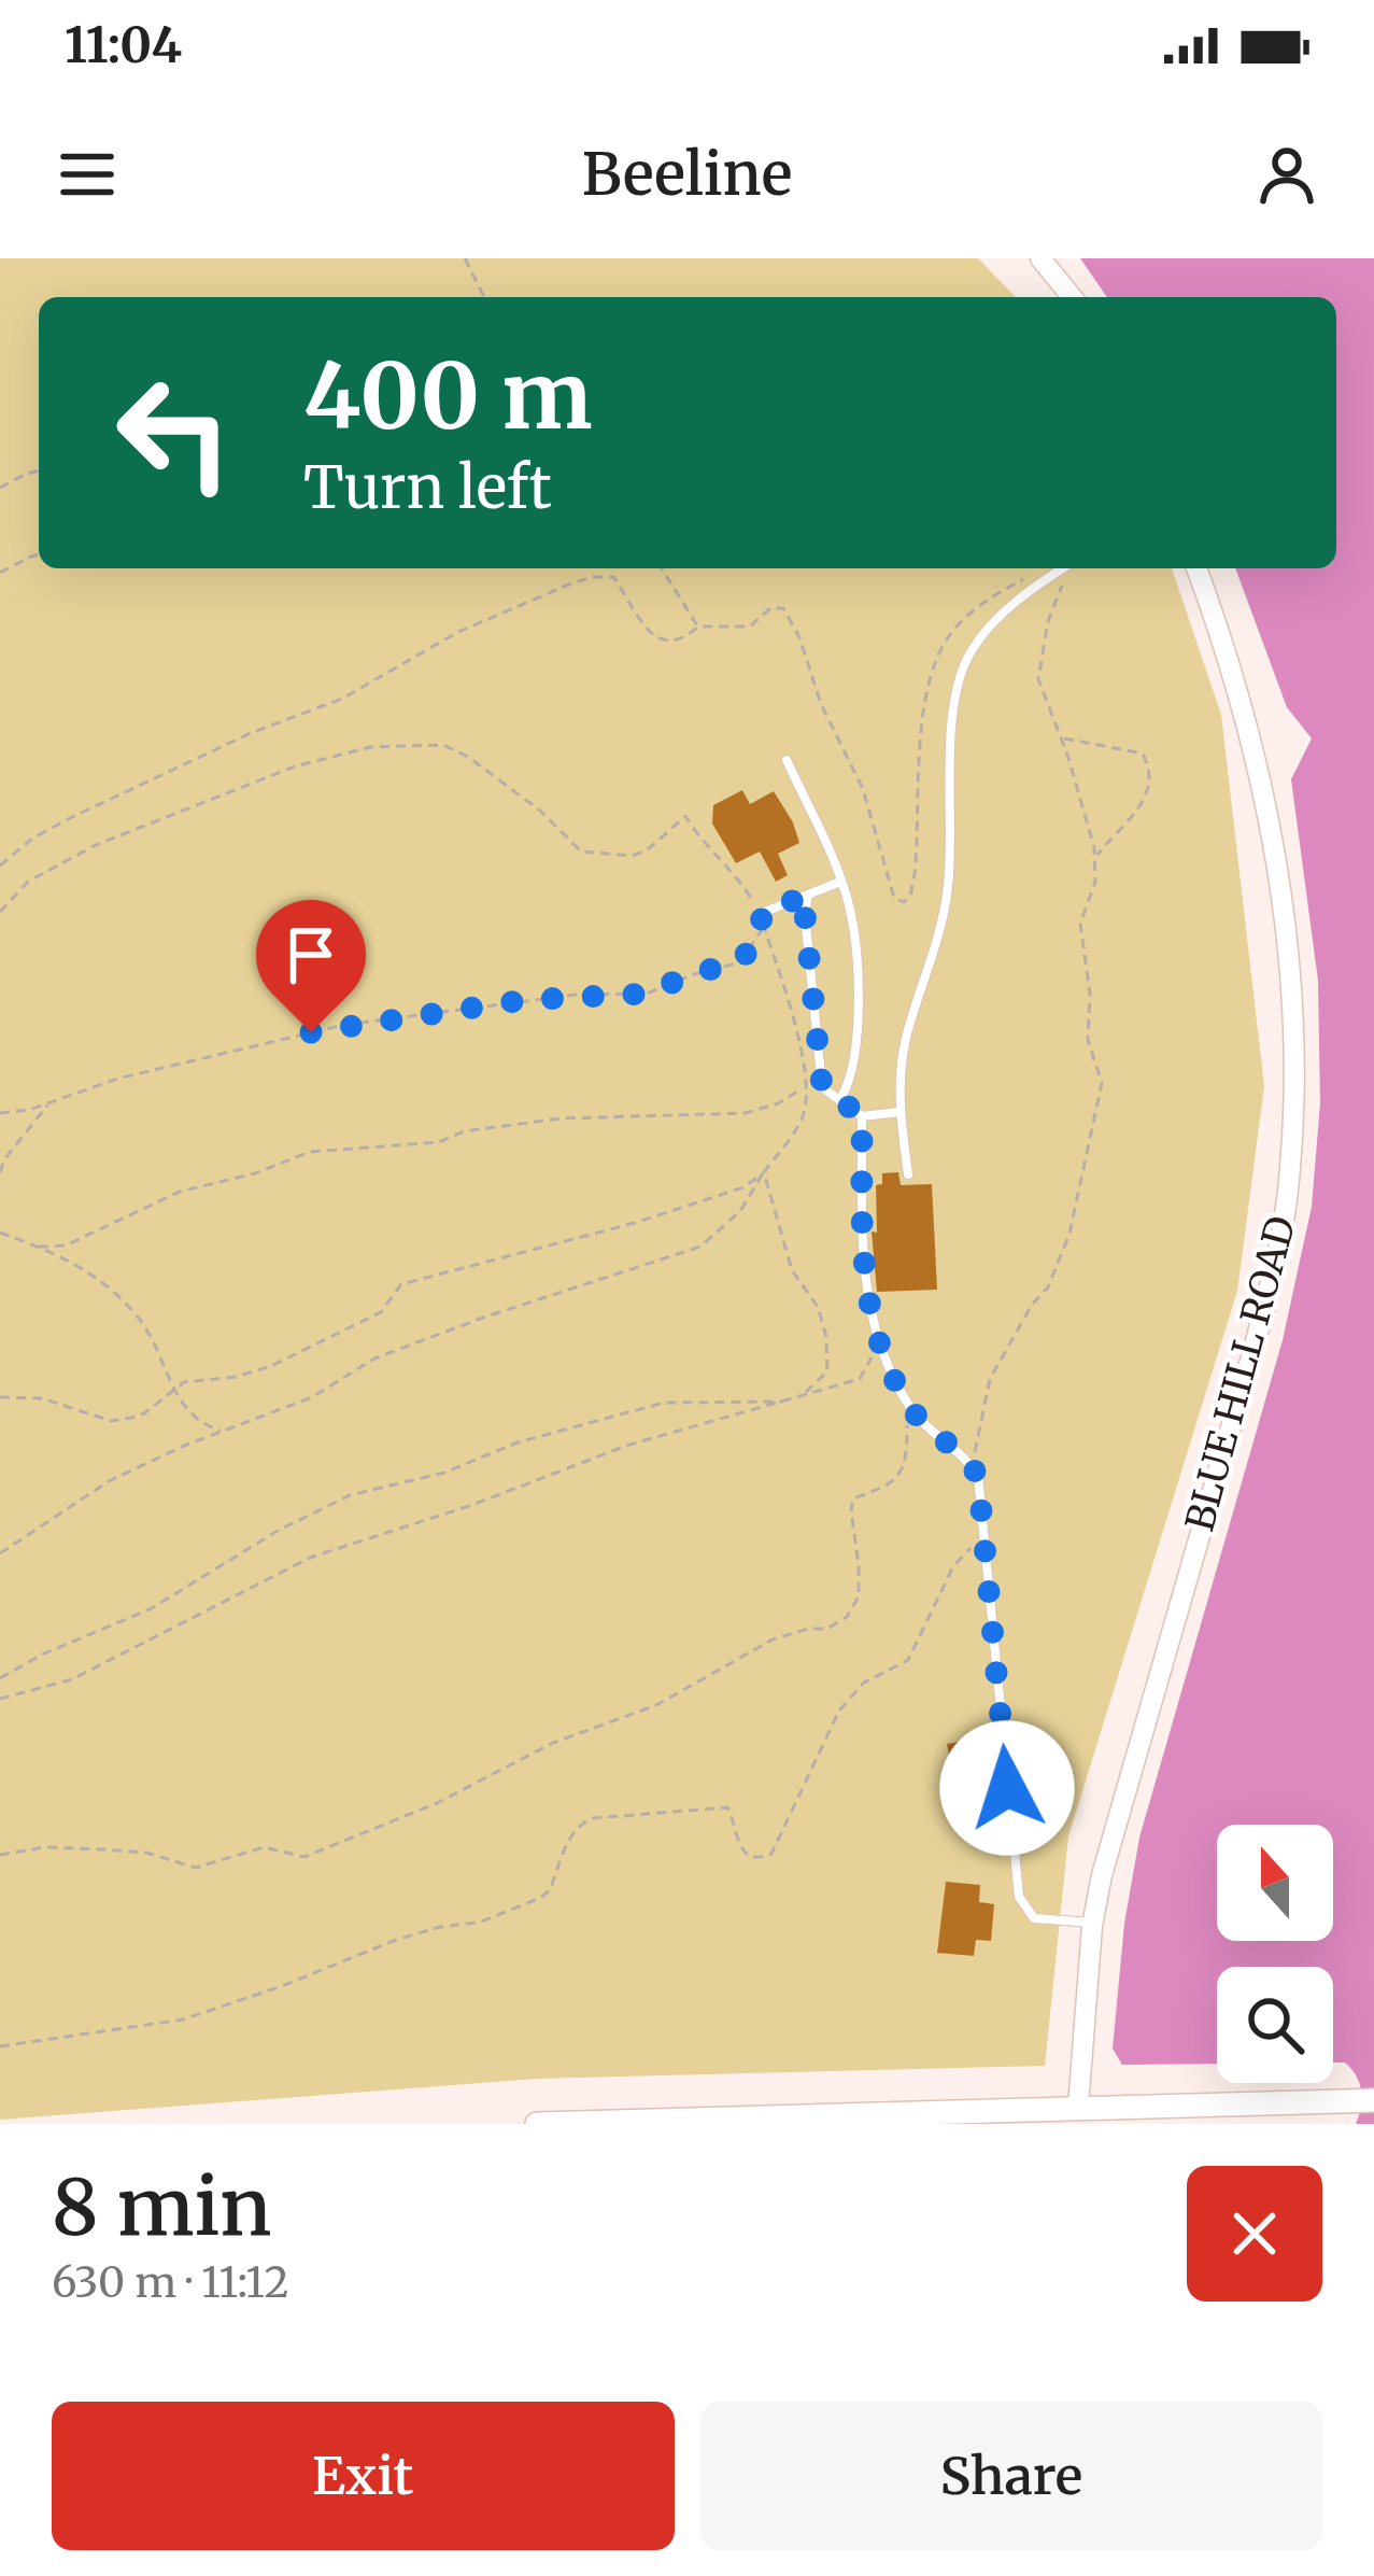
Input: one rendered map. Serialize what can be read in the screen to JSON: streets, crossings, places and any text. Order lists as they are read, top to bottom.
{
  "streets": {
    "street": ["BLUE HILL ROAD"]
  },
  "north": "top",
  "page": {
    "status": "11:04",
    "header": "Beeline",
    "turn": ["400 m", "Turn left"],
    "heading": ["8 min", "630 m · 11:12"],
    "buttons": ["Exit", "Share"]
  }
}
